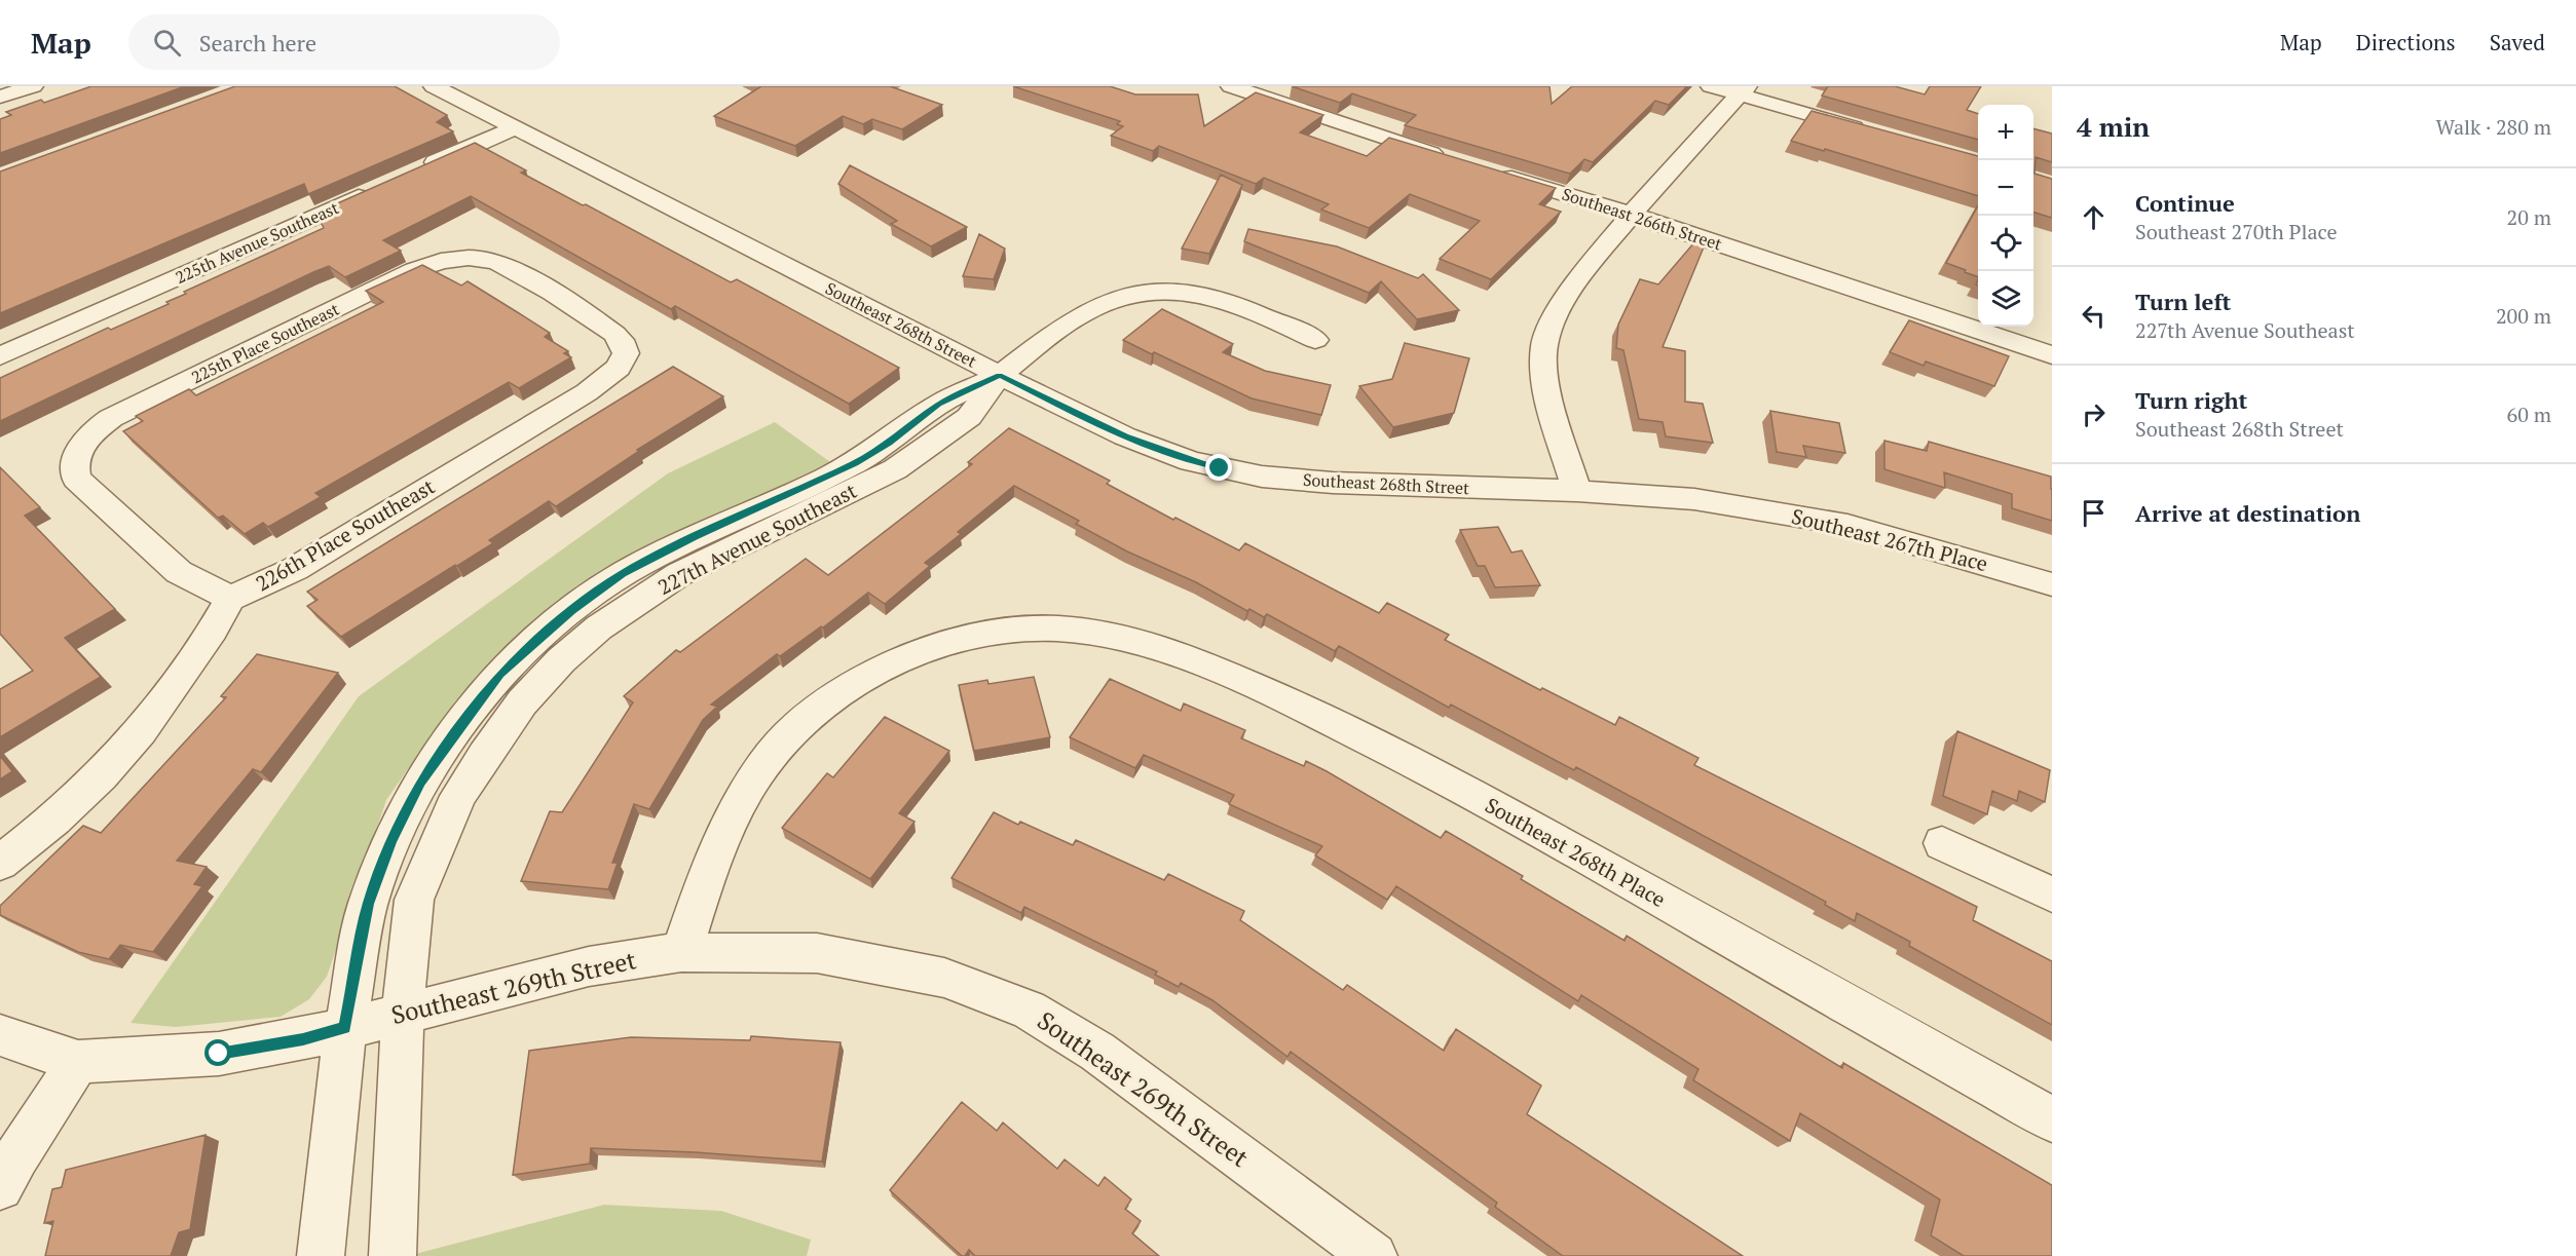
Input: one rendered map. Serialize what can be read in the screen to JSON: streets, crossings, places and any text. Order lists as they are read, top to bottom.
{
  "streets": {
    "street": [
      "Southeast 266th Street",
      "225th Avenue Southeast",
      "Southeast 268th Street",
      "225th Place Southeast",
      "226th Place Southeast",
      "227th Avenue Southeast",
      "Southeast 267th Place",
      "Southeast 268th Place",
      "Southeast 269th Street"
    ]
  },
  "crossings": [
    ["Southeast 268th Street", "227th Avenue Southeast"],
    ["Southeast 268th Street", "Southeast 267th Place"],
    ["225th Place Southeast", "226th Place Southeast"],
    ["227th Avenue Southeast", "Southeast 269th Street"],
    ["Southeast 268th Place", "Southeast 269th Street"]
  ],
  "page": {
    "header": "Map",
    "search": "Search here",
    "nav": ["Map", "Directions", "Saved"],
    "heading": ["4 min", "Walk · 280 m"],
    "map_buttons": ["+", "−"],
    "list": [
      ["Continue", "Southeast 270th Place", "20 m"],
      ["Turn left", "227th Avenue Southeast", "200 m"],
      ["Turn right", "Southeast 268th Street", "60 m"],
      "Arrive at destination"
    ]
  }
}
